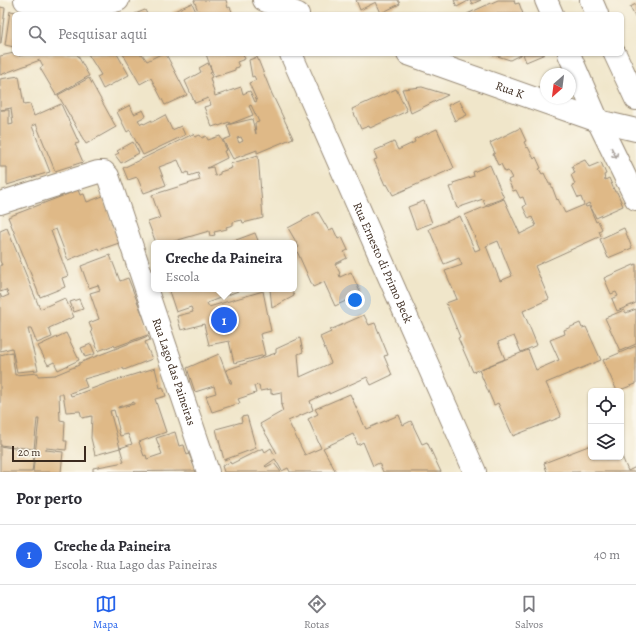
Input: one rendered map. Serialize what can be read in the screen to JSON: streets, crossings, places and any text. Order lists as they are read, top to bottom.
{
  "streets": {
    "street": ["Rua K", "Rua Ernesto di Primo Beck", "Rua Lago das Paineiras"]
  },
  "scale_bar": "20 m",
  "north": "bottom left",
  "page": {
    "search": "Pesquisar aqui",
    "popup": ["Creche da Paineira", "Escola"],
    "pins": "1",
    "scale": "20 m",
    "heading": "Por perto",
    "list": [
      {
        "mark": "1",
        "name": "Creche da Paineira",
        "note": "Escola · Rua Lago das Paineiras",
        "value": "40 m"
      }
    ],
    "nav": ["Mapa", "Rotas", "Salvos"]
  }
}
